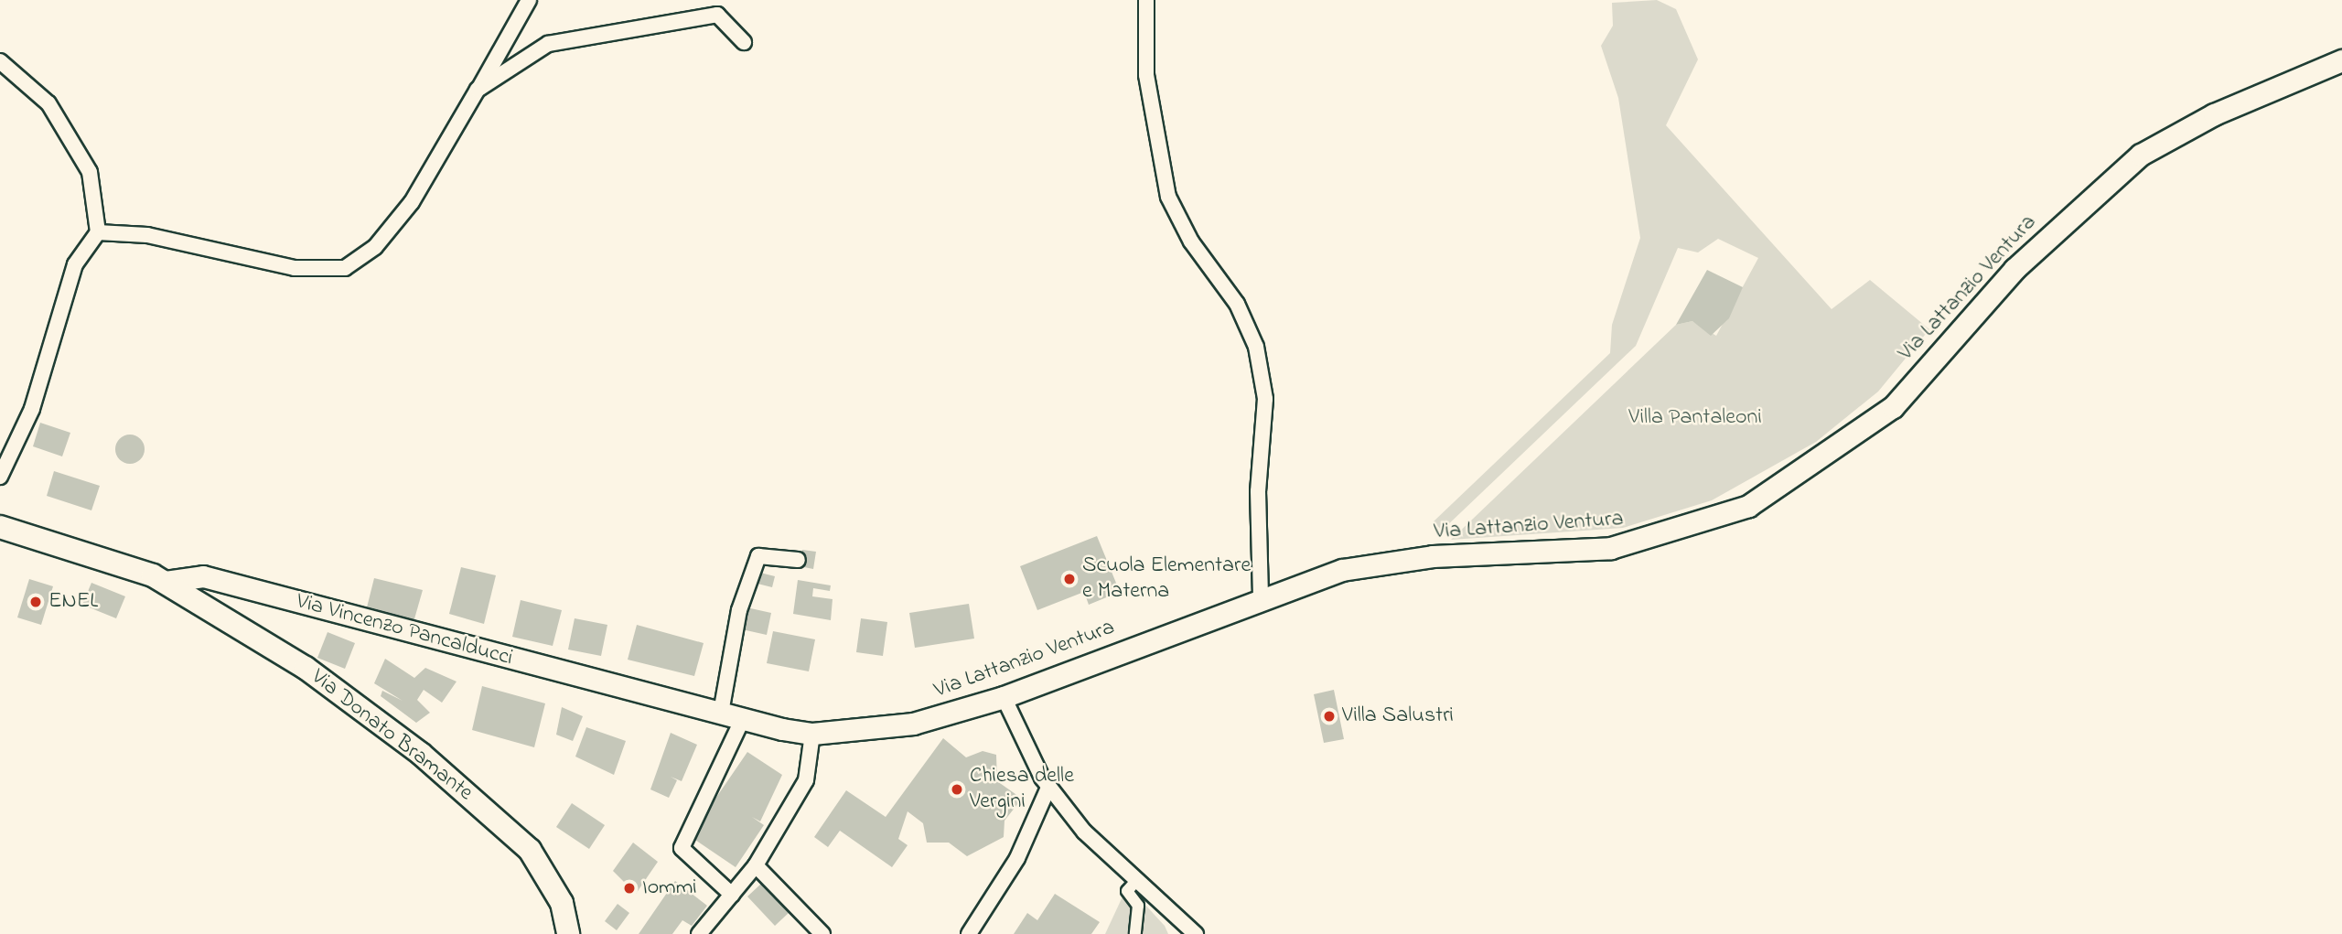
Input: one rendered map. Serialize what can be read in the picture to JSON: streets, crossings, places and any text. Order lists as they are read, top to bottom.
{
  "streets": {
    "main road": ["Via Lattanzio Ventura", "Via Vincenzo Pancalducci", "Via Donato Bramante"]
  },
  "crossings": [
    ["Via Lattanzio Ventura", "Via Vincenzo Pancalducci"],
    ["Via Vincenzo Pancalducci", "Via Donato Bramante"]
  ],
  "parks": ["Villa Pantaleoni"],
  "places": [
    "Scuola Elementare e Materna",
    "ENEL",
    "Villa Salustri",
    "Chiesa delle Vergini",
    "Iommi"
  ]
}
